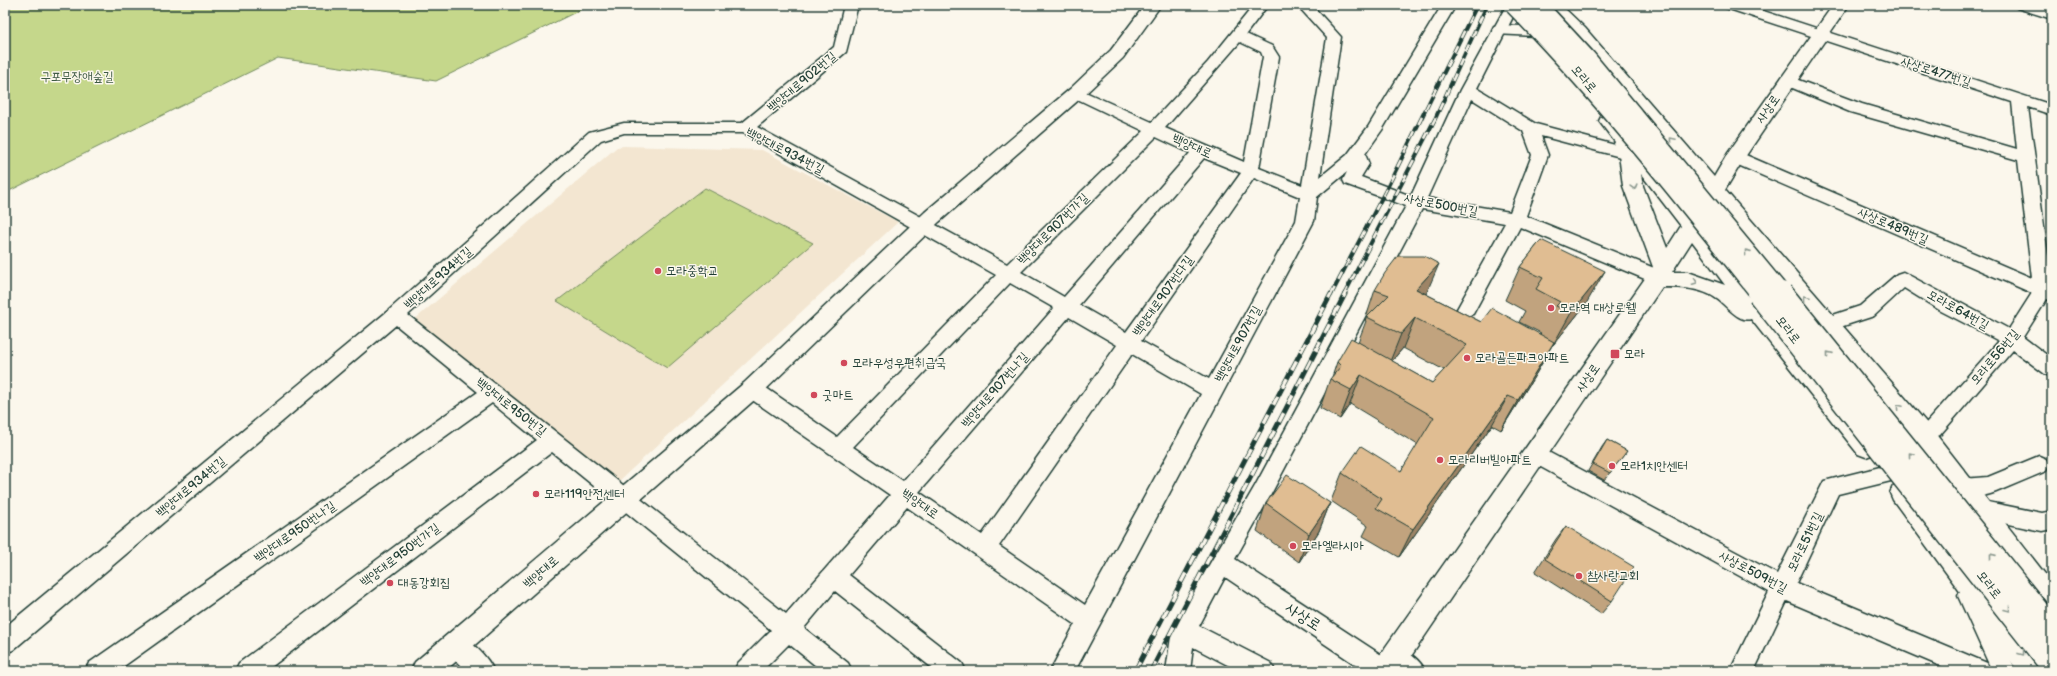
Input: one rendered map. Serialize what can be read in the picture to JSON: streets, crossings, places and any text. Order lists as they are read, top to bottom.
{
  "streets": {
    "main road": ["모라로", "사상로", "백양대로"],
    "street": [
      "사상로477번길",
      "백양대로902번길",
      "백양대로934번길",
      "사상로500번길",
      "사상로489번길",
      "백양대로907번가길",
      "백양대로907번다길",
      "모라로64번길",
      "백양대로907번길",
      "모라로56번길",
      "백양대로907번나길",
      "백양대로950번길",
      "백양대로950번나길",
      "모라로51번길",
      "백양대로950번가길",
      "사상로509번길"
    ]
  },
  "crossings": [
    ["사상로477번길", "사상로"],
    ["모라로", "사상로"],
    ["모라로", "모라로64번길"],
    ["모라로", "모라로56번길"],
    ["모라로", "모라로51번길"],
    ["백양대로902번길", "백양대로934번길"],
    ["사상로", "사상로500번길"],
    ["사상로", "사상로489번길"],
    ["사상로", "사상로509번길"],
    ["백양대로", "백양대로934번길"],
    ["백양대로", "백양대로907번가길"],
    ["백양대로", "백양대로907번다길"],
    ["백양대로", "백양대로907번길"],
    ["백양대로", "백양대로907번나길"],
    ["백양대로", "백양대로950번길"],
    ["백양대로934번길", "백양대로950번길"],
    ["사상로489번길", "모라로56번길"],
    ["백양대로907번가길", "백양대로907번다길"],
    ["모라로64번길", "모라로56번길"],
    ["백양대로950번길", "백양대로950번나길"],
    ["백양대로950번길", "백양대로950번가길"],
    ["모라로51번길", "사상로509번길"]
  ],
  "parks": ["구포무장애숲길"],
  "places": {
    "other": [
      "모라중학교",
      "모라역 대상로웰",
      "모라골든파크아파트",
      "모라우성우편취급국",
      "굿마트",
      "모라리버빌아파트",
      "모라1치안센터",
      "모라119안전센터",
      "모라엘라시아",
      "참사랑교회",
      "대동강회집"
    ],
    "transit": ["모라"]
  }
}
